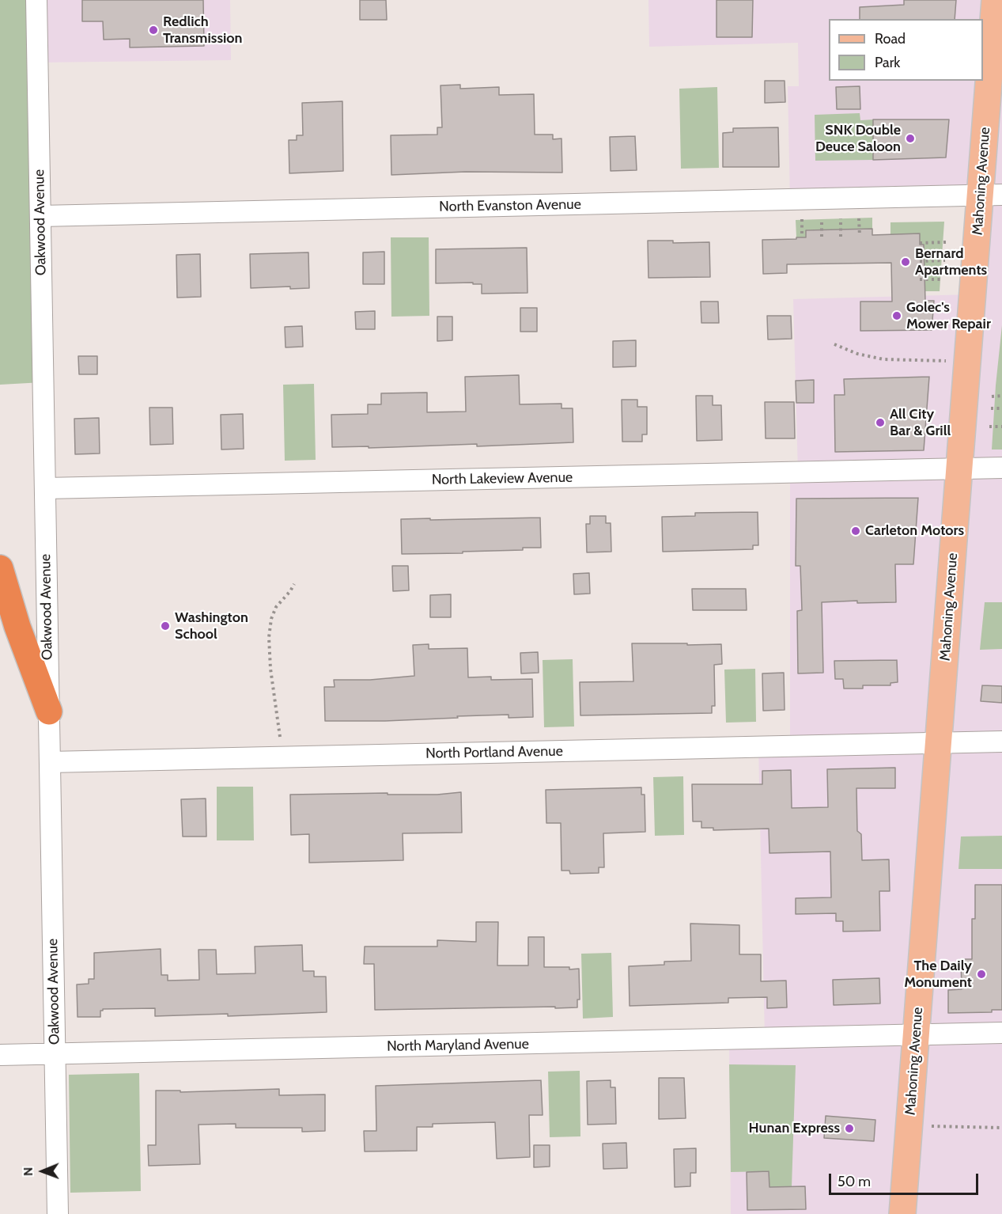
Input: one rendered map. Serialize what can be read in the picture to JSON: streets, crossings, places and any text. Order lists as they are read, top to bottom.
{
  "streets": {
    "main road": ["Mahoning Avenue"],
    "street": [
      "North Evanston Avenue",
      "Oakwood Avenue",
      "North Lakeview Avenue",
      "North Portland Avenue",
      "North Maryland Avenue"
    ]
  },
  "crossings": [
    ["Mahoning Avenue", "North Evanston Avenue"],
    ["Mahoning Avenue", "North Lakeview Avenue"],
    ["Mahoning Avenue", "North Portland Avenue"],
    ["Mahoning Avenue", "North Maryland Avenue"],
    ["North Evanston Avenue", "Oakwood Avenue"],
    ["Oakwood Avenue", "North Lakeview Avenue"],
    ["Oakwood Avenue", "North Portland Avenue"],
    ["Oakwood Avenue", "North Maryland Avenue"]
  ],
  "places": [
    "Redlich Transmission",
    "SNK Double Deuce Saloon",
    "Bernard Apartments",
    "Golec's Mower Repair",
    "All City Bar & Grill",
    "Carleton Motors",
    "Washington School",
    "The Daily Monument",
    "Hunan Express"
  ],
  "legend": ["Road", "Park"],
  "scale_bar": "50 m",
  "north": "left"
}
